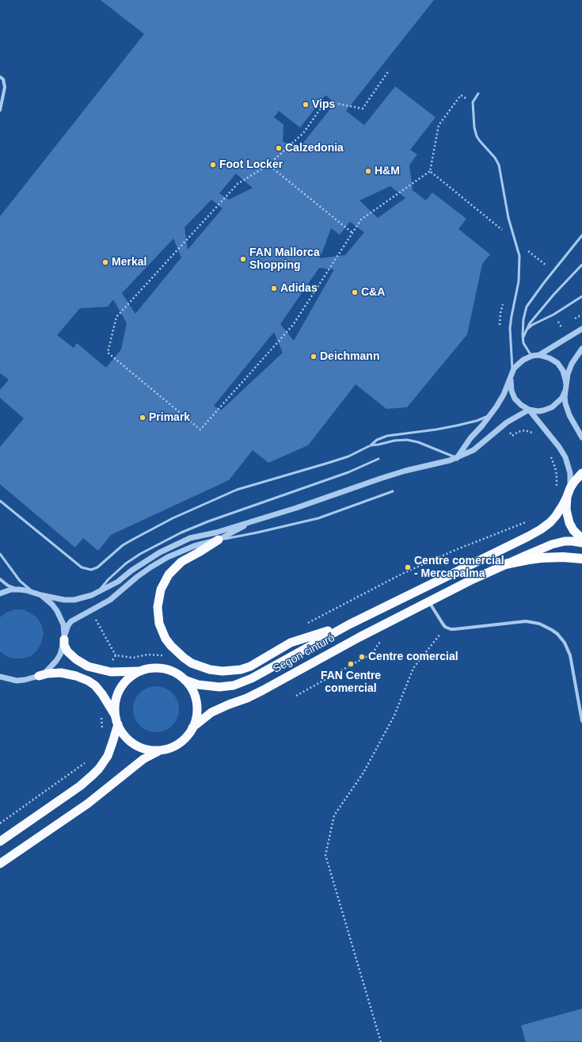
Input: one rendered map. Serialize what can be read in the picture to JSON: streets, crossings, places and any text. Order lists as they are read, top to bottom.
{
  "streets": {
    "highway": ["Segon cinturó"]
  },
  "places": [
    "Vips",
    "Calzedonia",
    "Foot Locker",
    "H&M",
    "FAN Mallorca Shopping",
    "Merkal",
    "Adidas",
    "C&A",
    "Deichmann",
    "Primark",
    "Centre comercial - Mercapalma",
    "Centre comercial",
    "FAN Centre comercial"
  ]
}
